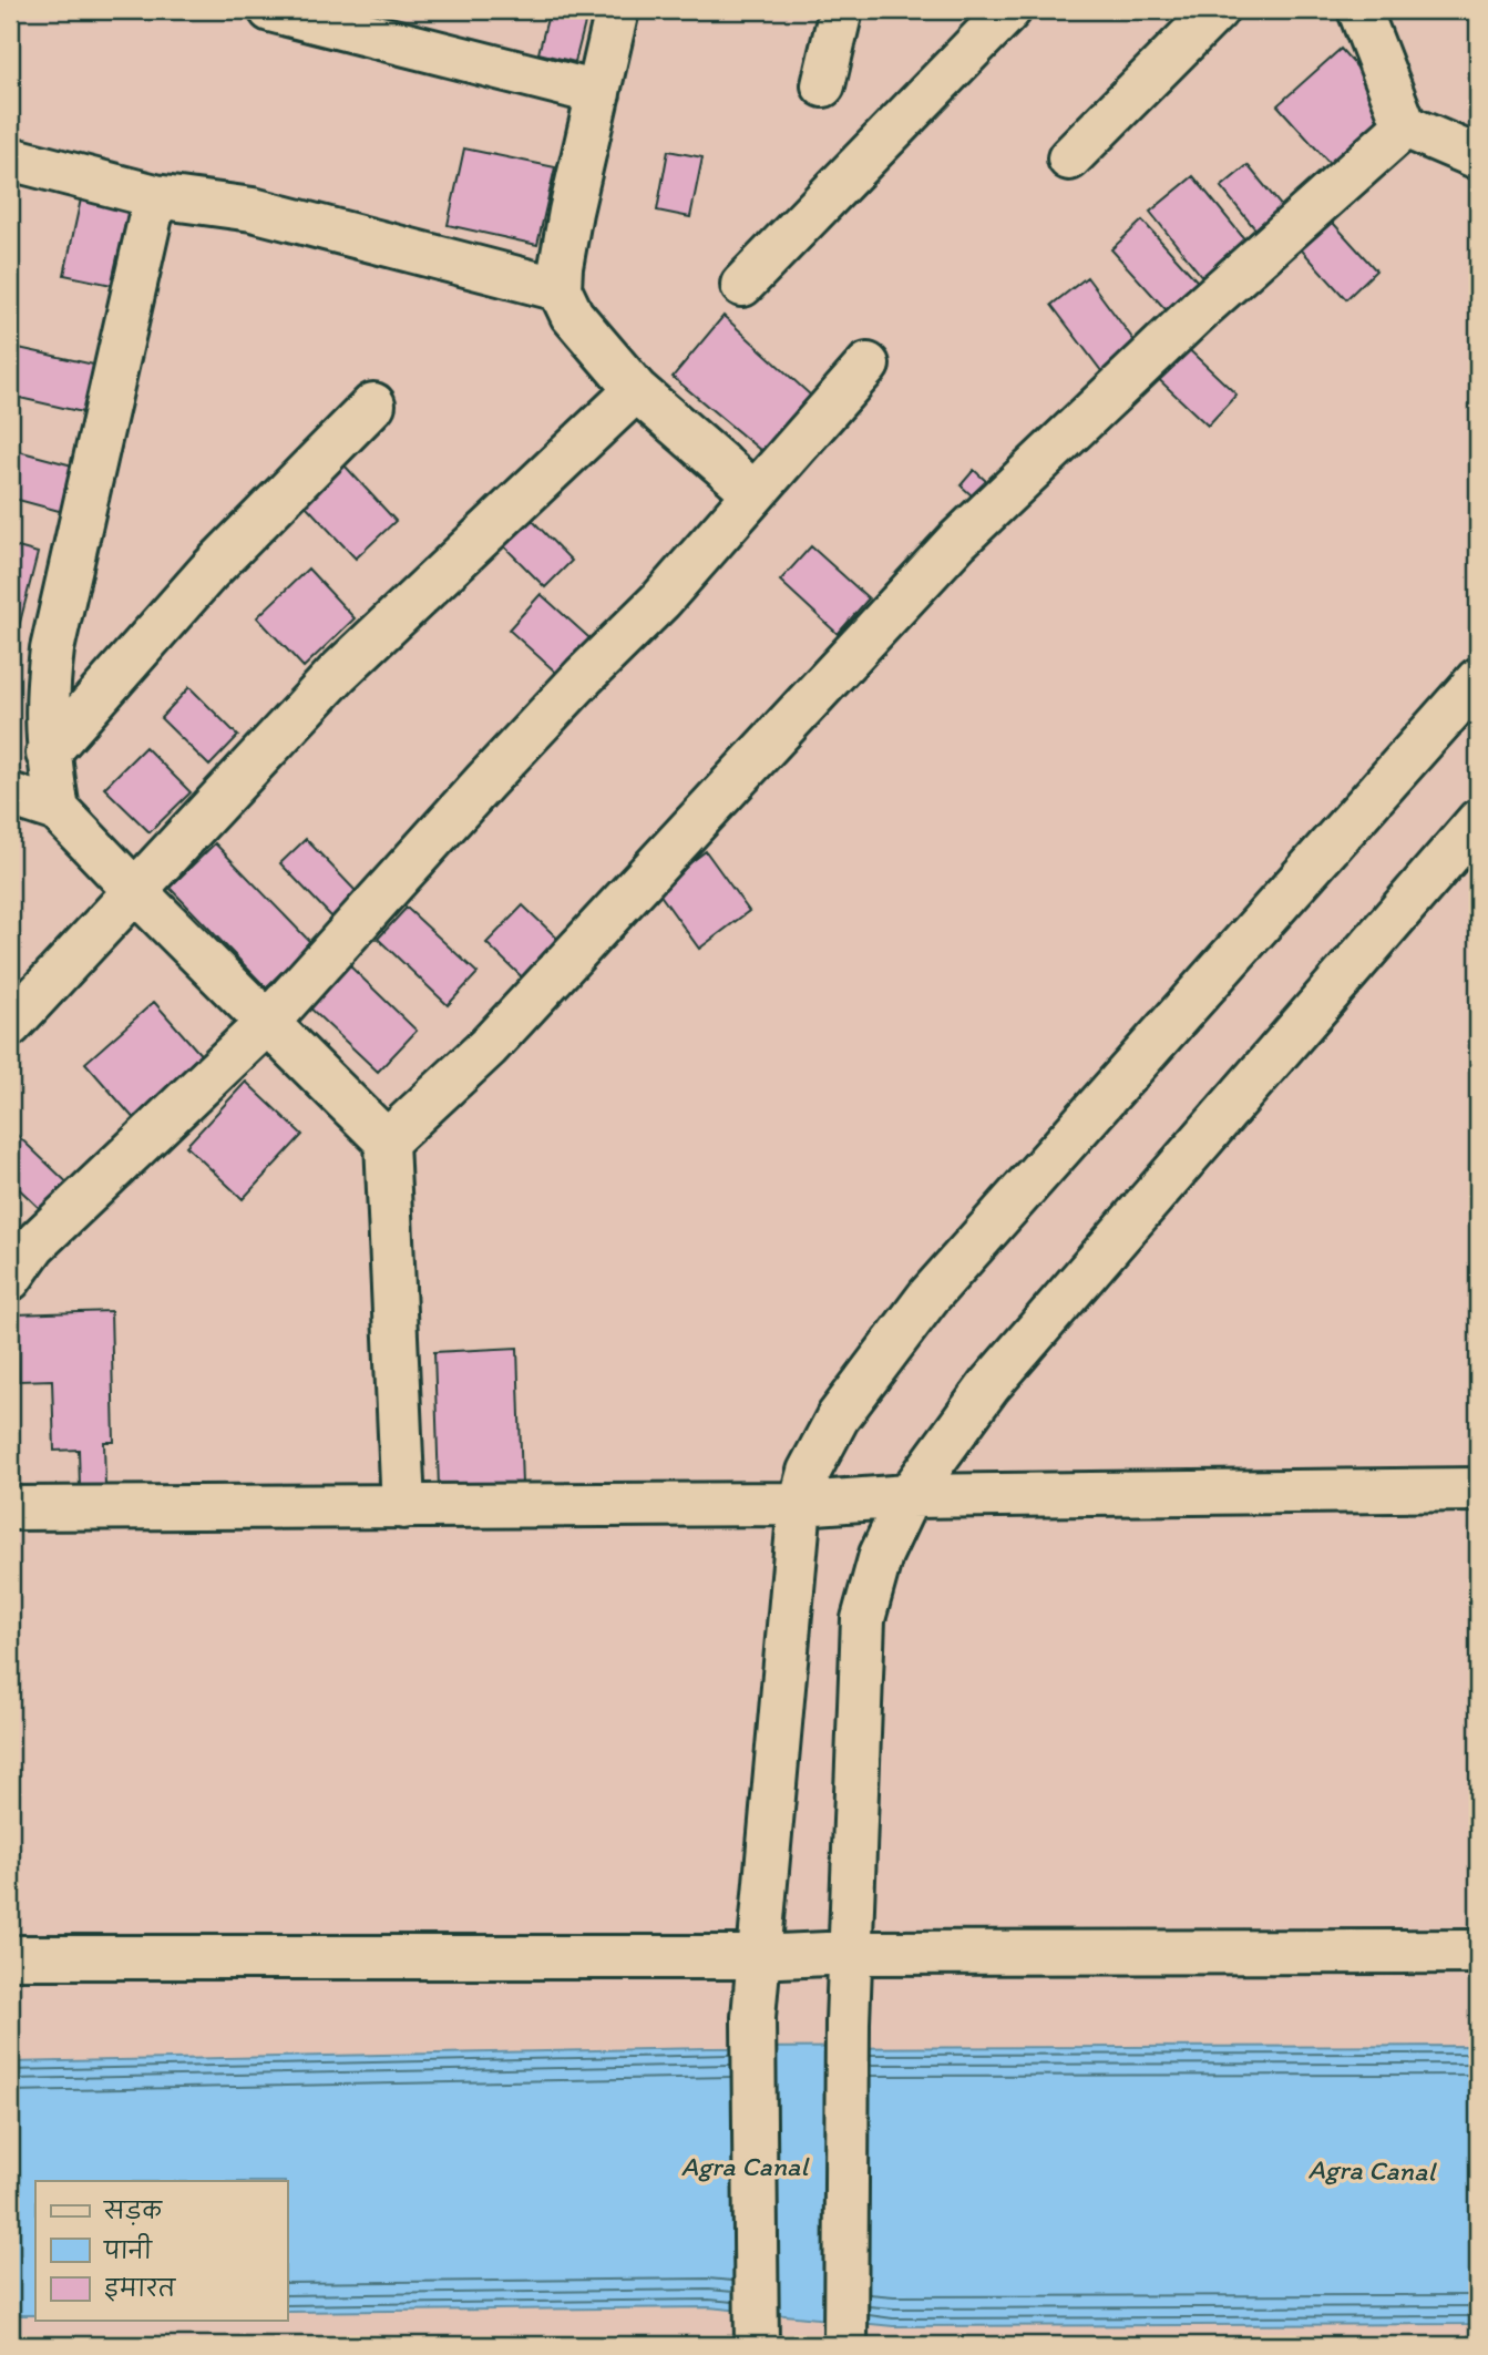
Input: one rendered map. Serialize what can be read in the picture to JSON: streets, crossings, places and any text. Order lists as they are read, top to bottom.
{
  "water": ["Agra Canal"],
  "legend": ["सड़क", "पानी", "इमारत"]
}
